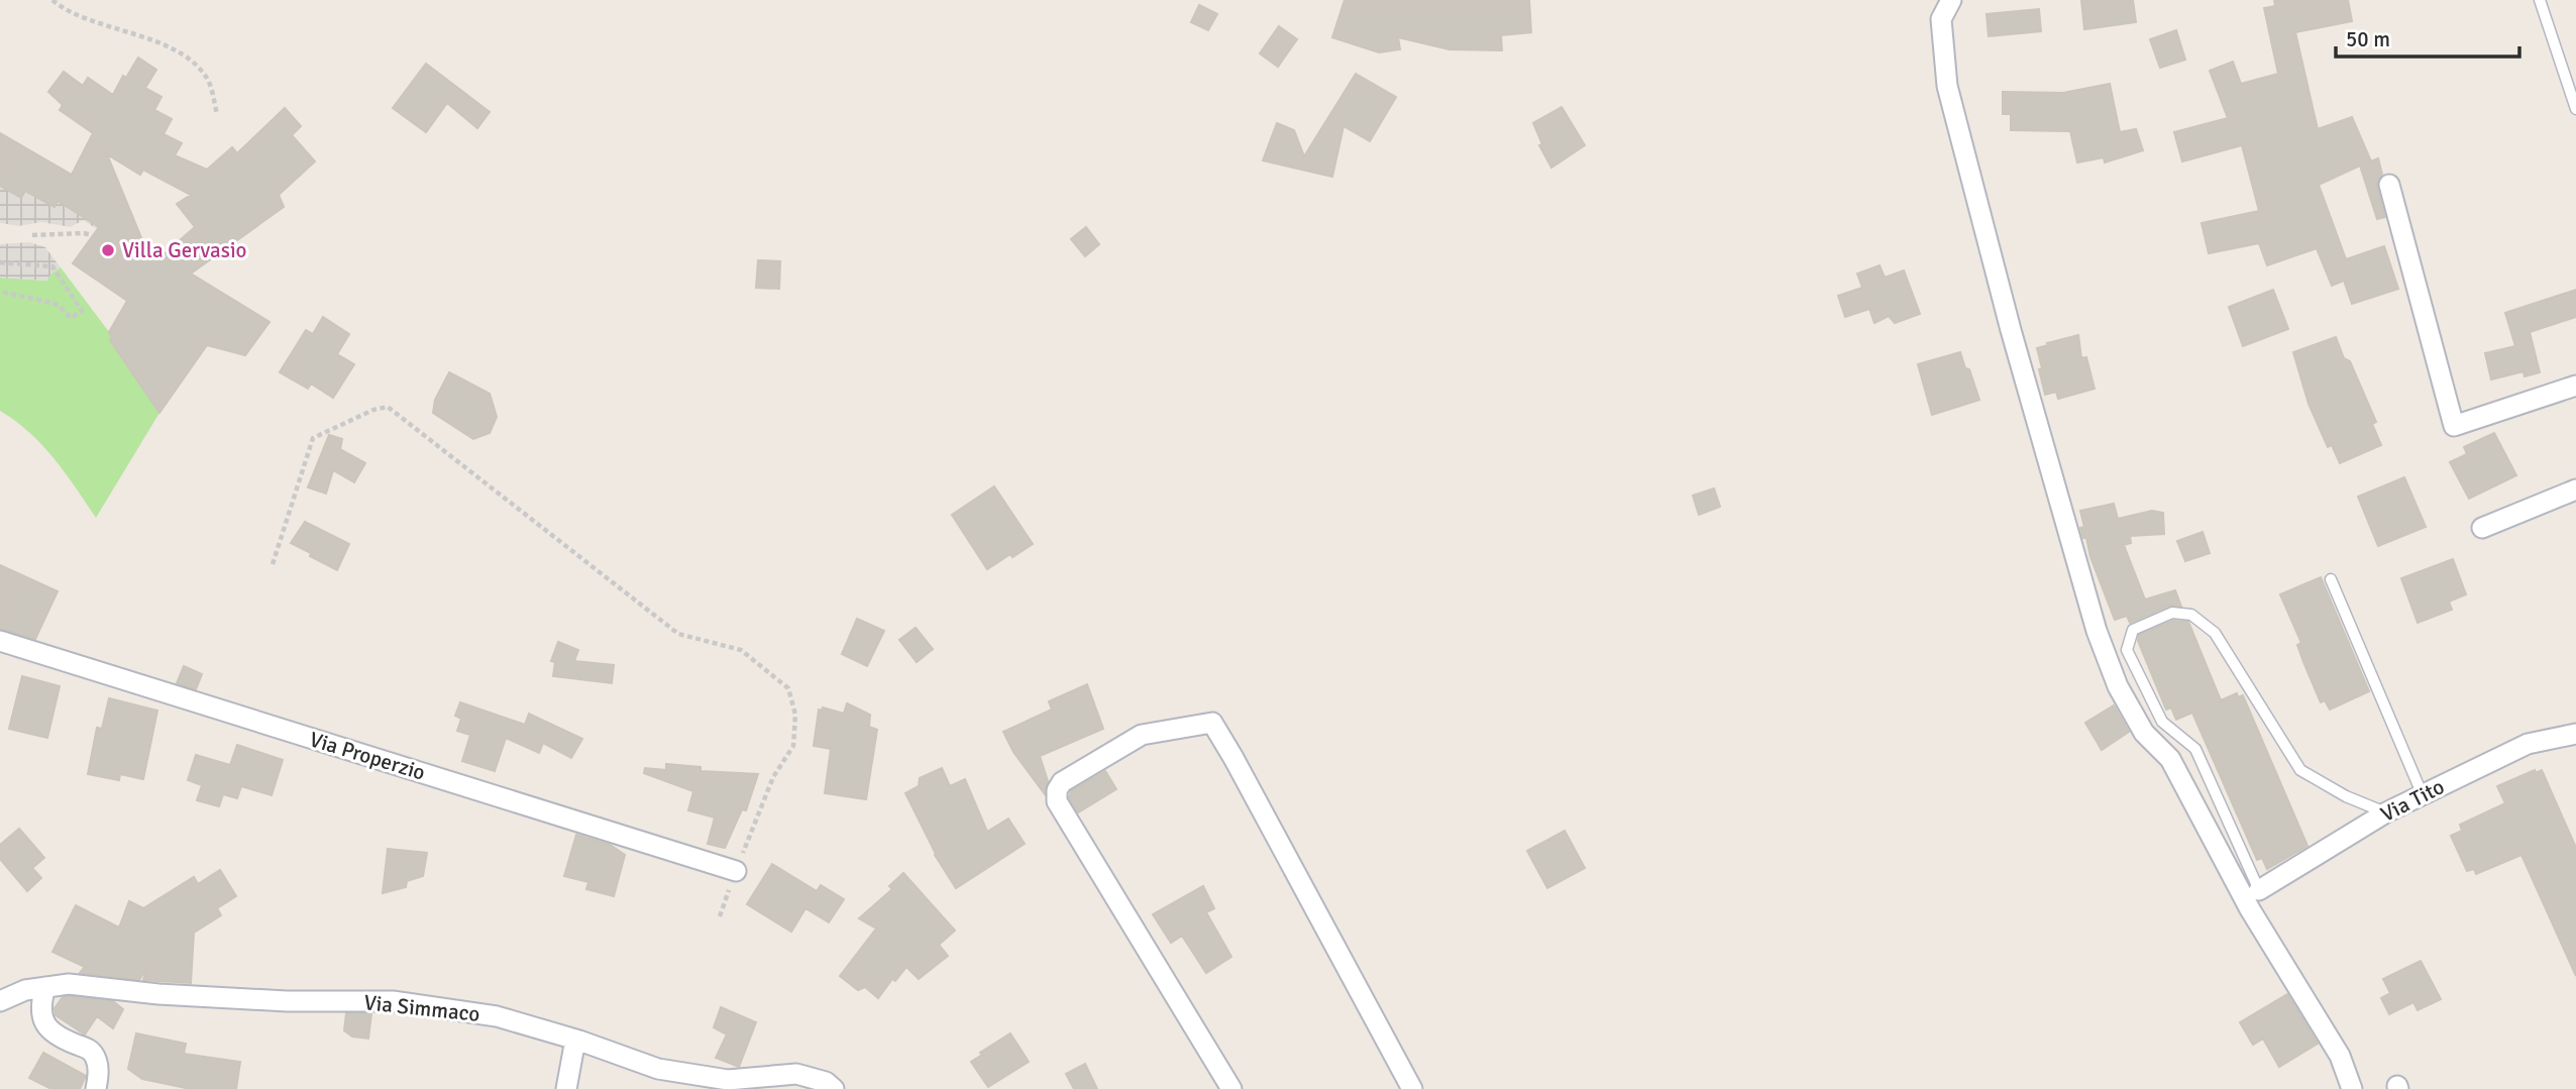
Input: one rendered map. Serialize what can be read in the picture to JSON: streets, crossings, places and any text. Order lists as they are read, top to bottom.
{
  "streets": {
    "street": ["Via Properzio", "Via Tito", "Via Simmaco"]
  },
  "places": ["Villa Gervasio"],
  "scale_bar": "50 m"
}
